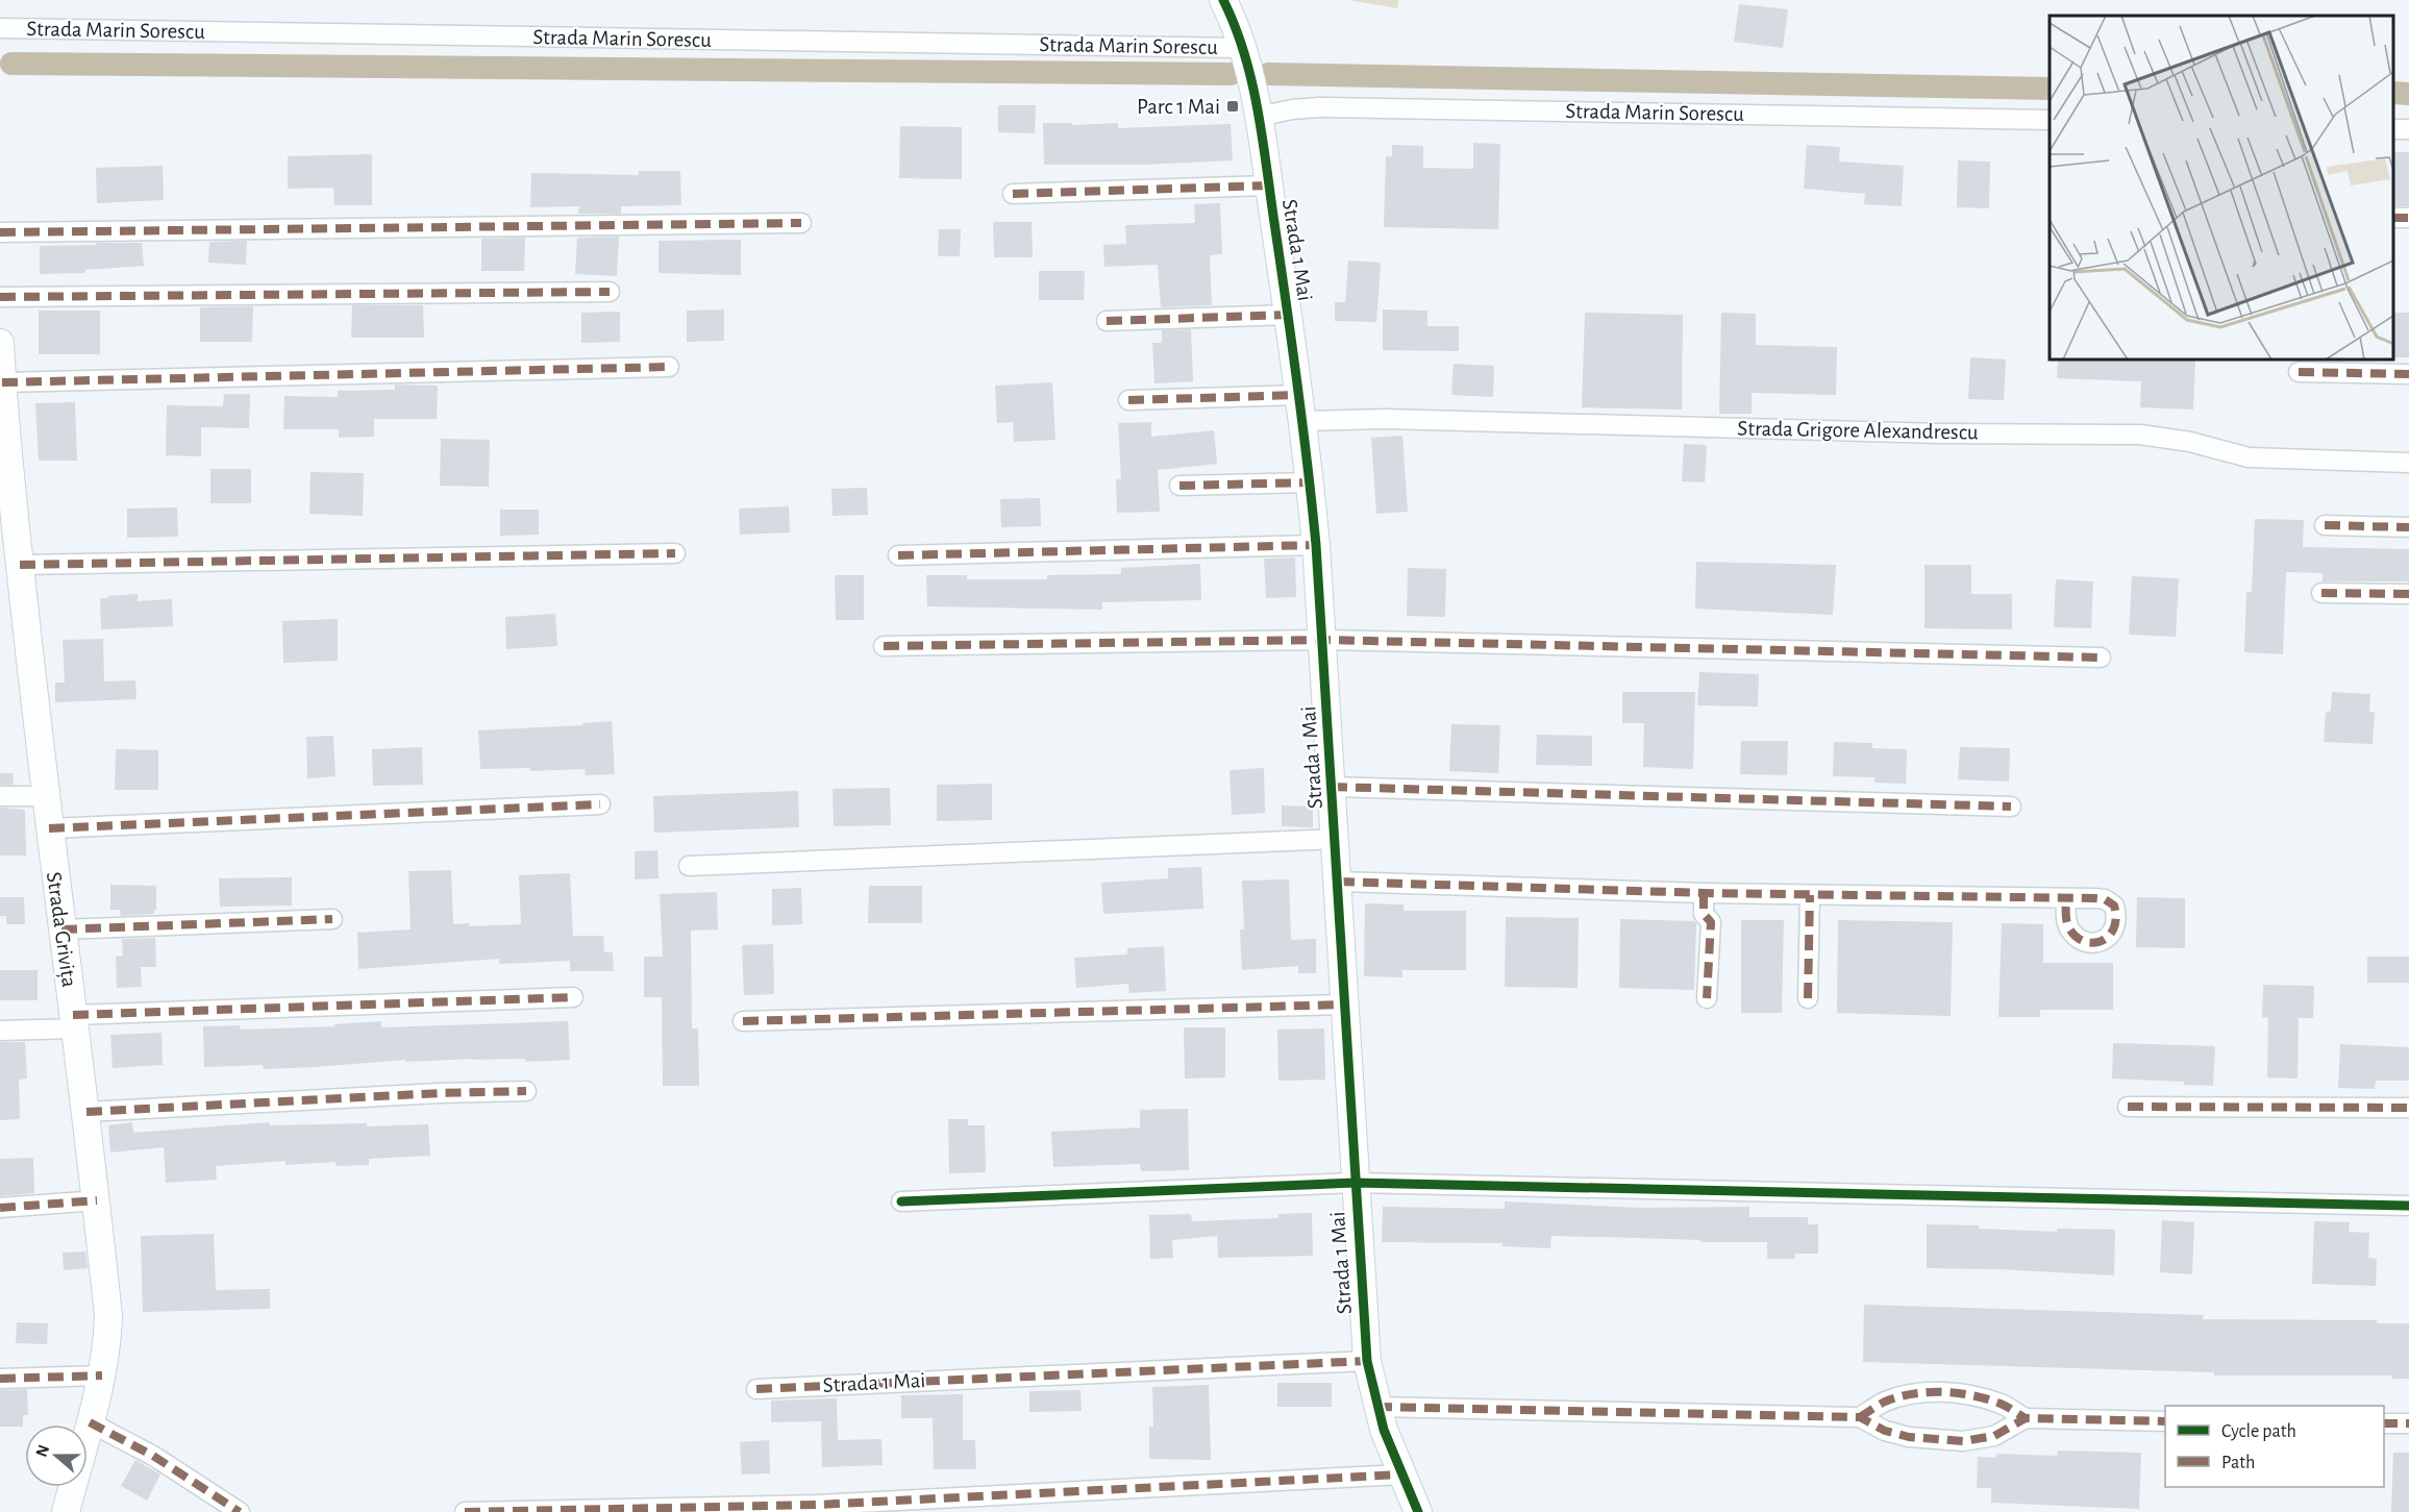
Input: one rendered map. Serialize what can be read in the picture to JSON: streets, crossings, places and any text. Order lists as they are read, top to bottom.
{
  "streets": {
    "street": [
      "Strada Marin Sorescu",
      "Strada 1 Mai",
      "Strada Grigore Alexandrescu",
      "Strada Grivița"
    ]
  },
  "crossings": [
    ["Strada Marin Sorescu", "Strada 1 Mai"],
    ["Strada 1 Mai", "Strada Grigore Alexandrescu"]
  ],
  "places": {
    "transit": ["Parc 1 Mai"]
  },
  "legend": ["Cycle path", "Path"],
  "north": "left"
}
